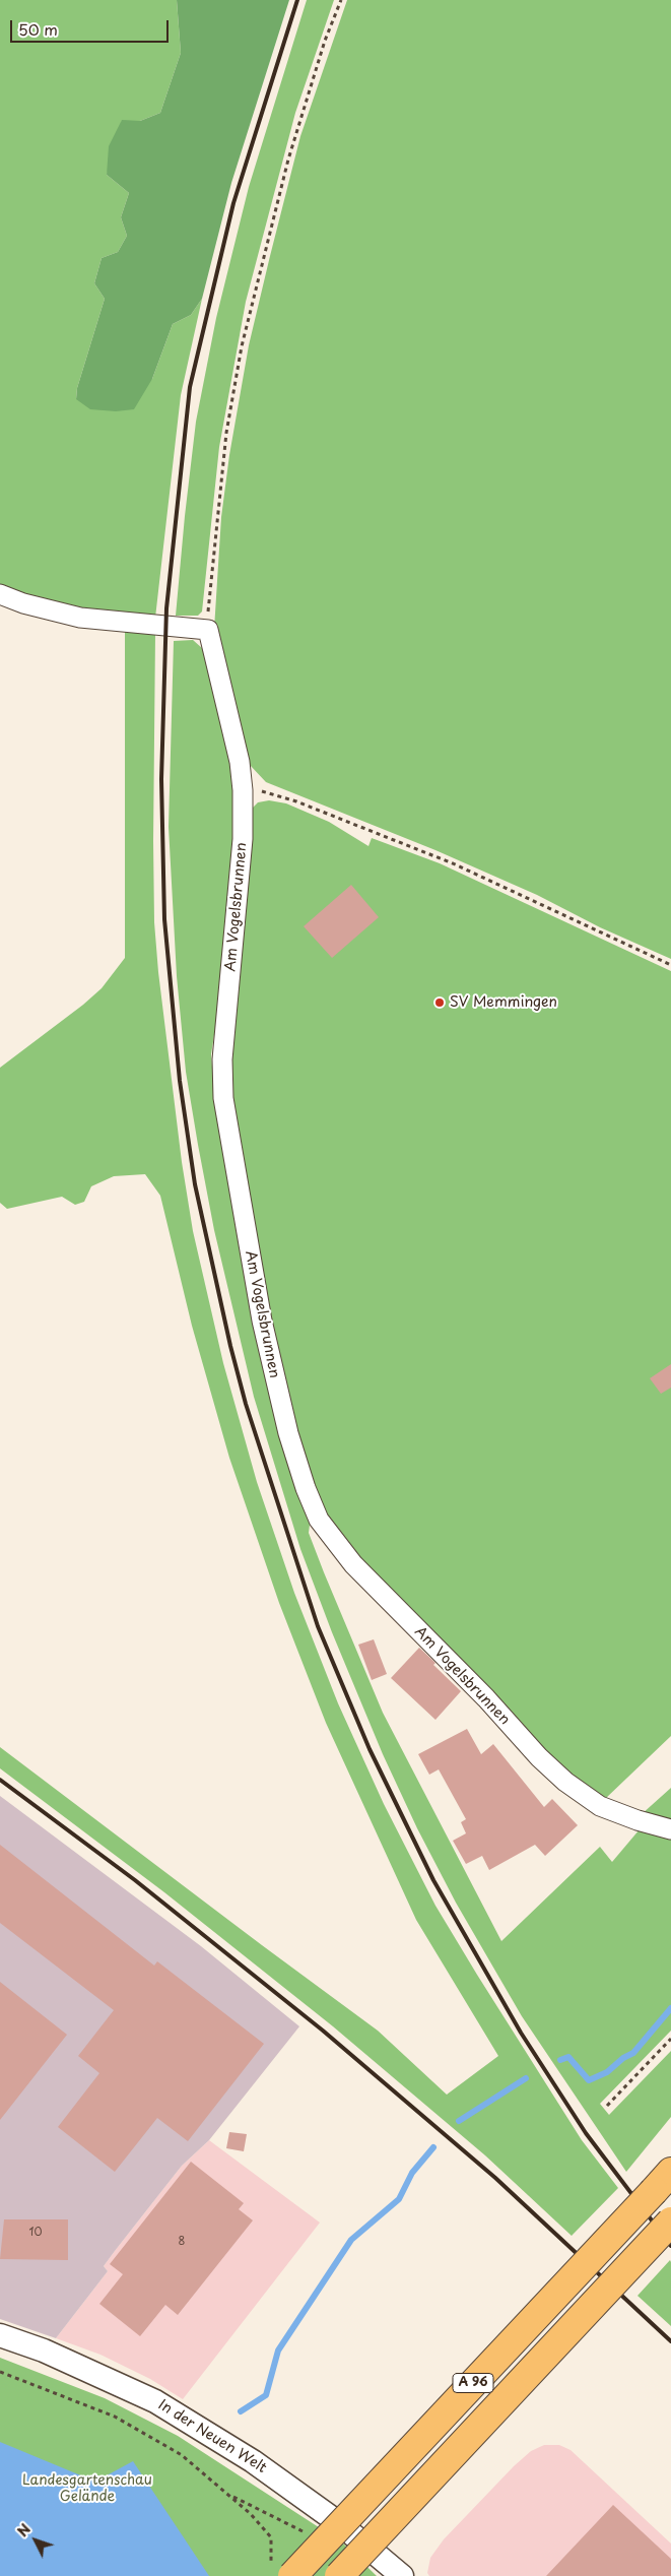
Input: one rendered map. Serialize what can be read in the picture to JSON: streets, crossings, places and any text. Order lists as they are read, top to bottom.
{
  "streets": {
    "highway": ["A 96"],
    "street": ["Am Vogelsbrunnen", "In der Neuen Welt"]
  },
  "parks": ["Landesgartenschau Gelände"],
  "places": ["SV Memmingen"],
  "house_numbers": ["10", "8"],
  "scale_bar": "50 m",
  "north": "top left"
}
